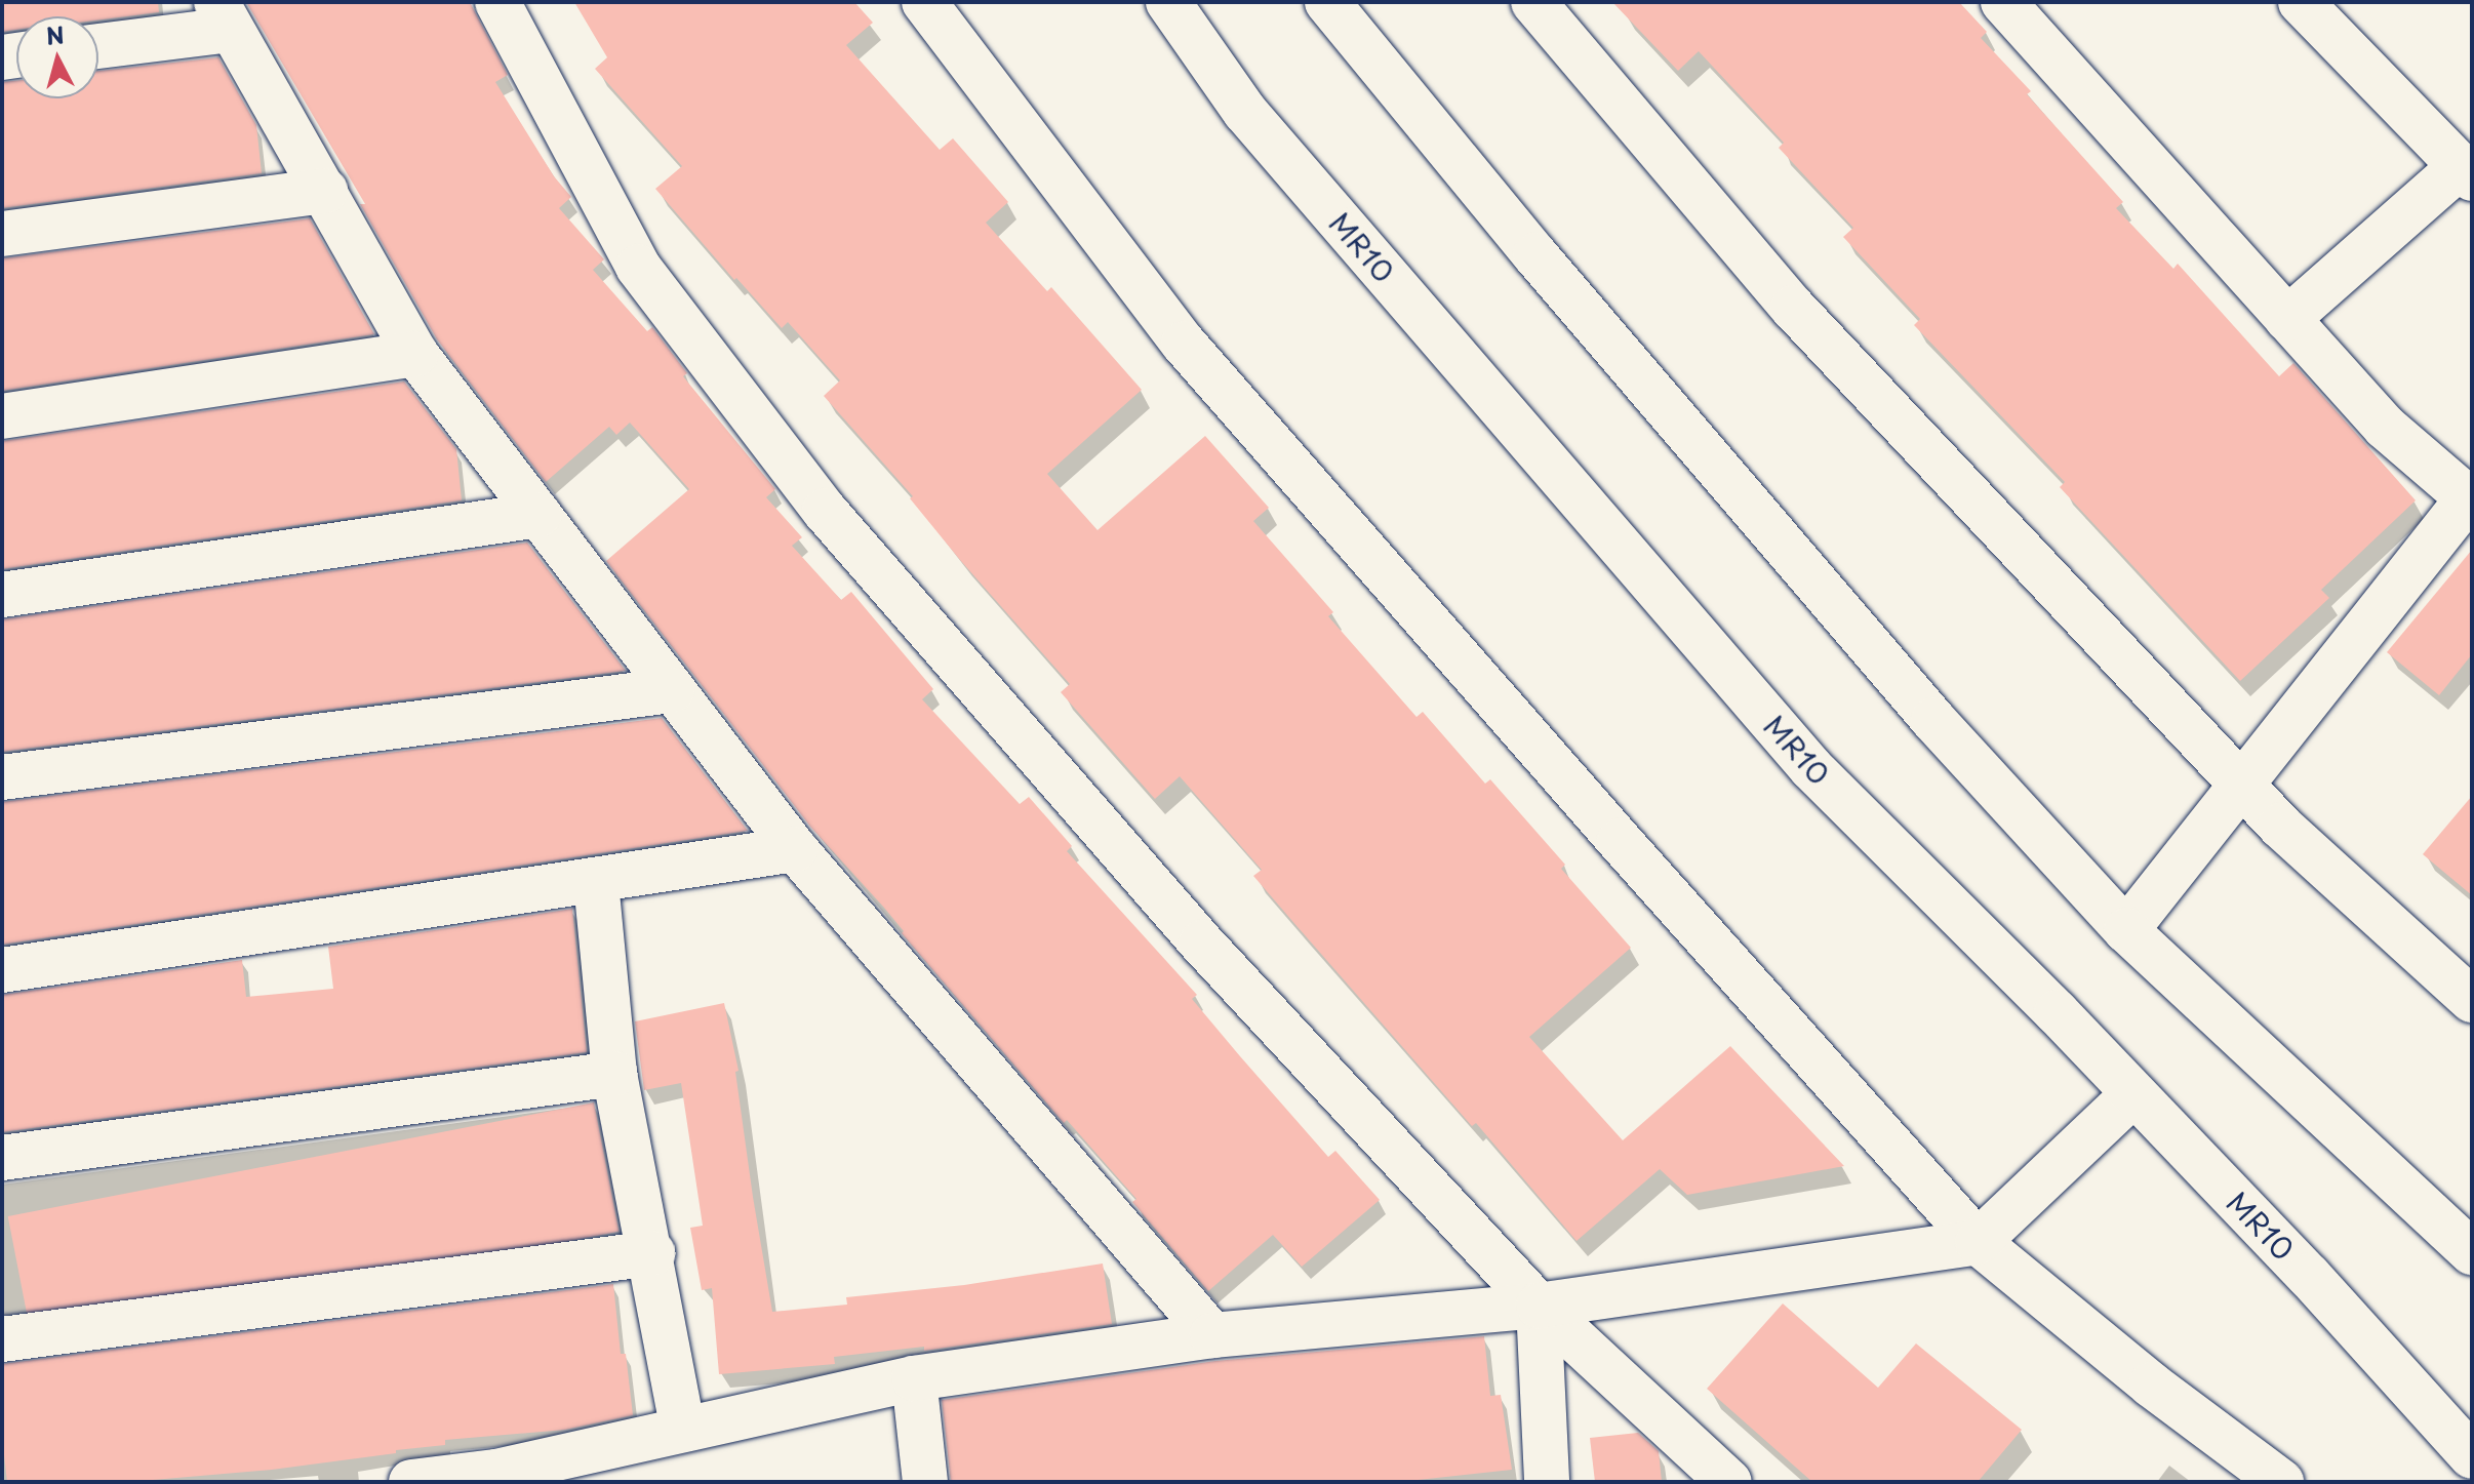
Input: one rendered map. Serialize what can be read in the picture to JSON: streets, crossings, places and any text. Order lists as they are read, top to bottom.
{
  "streets": {
    "street": ["MR10"]
  },
  "north": "top"
}
